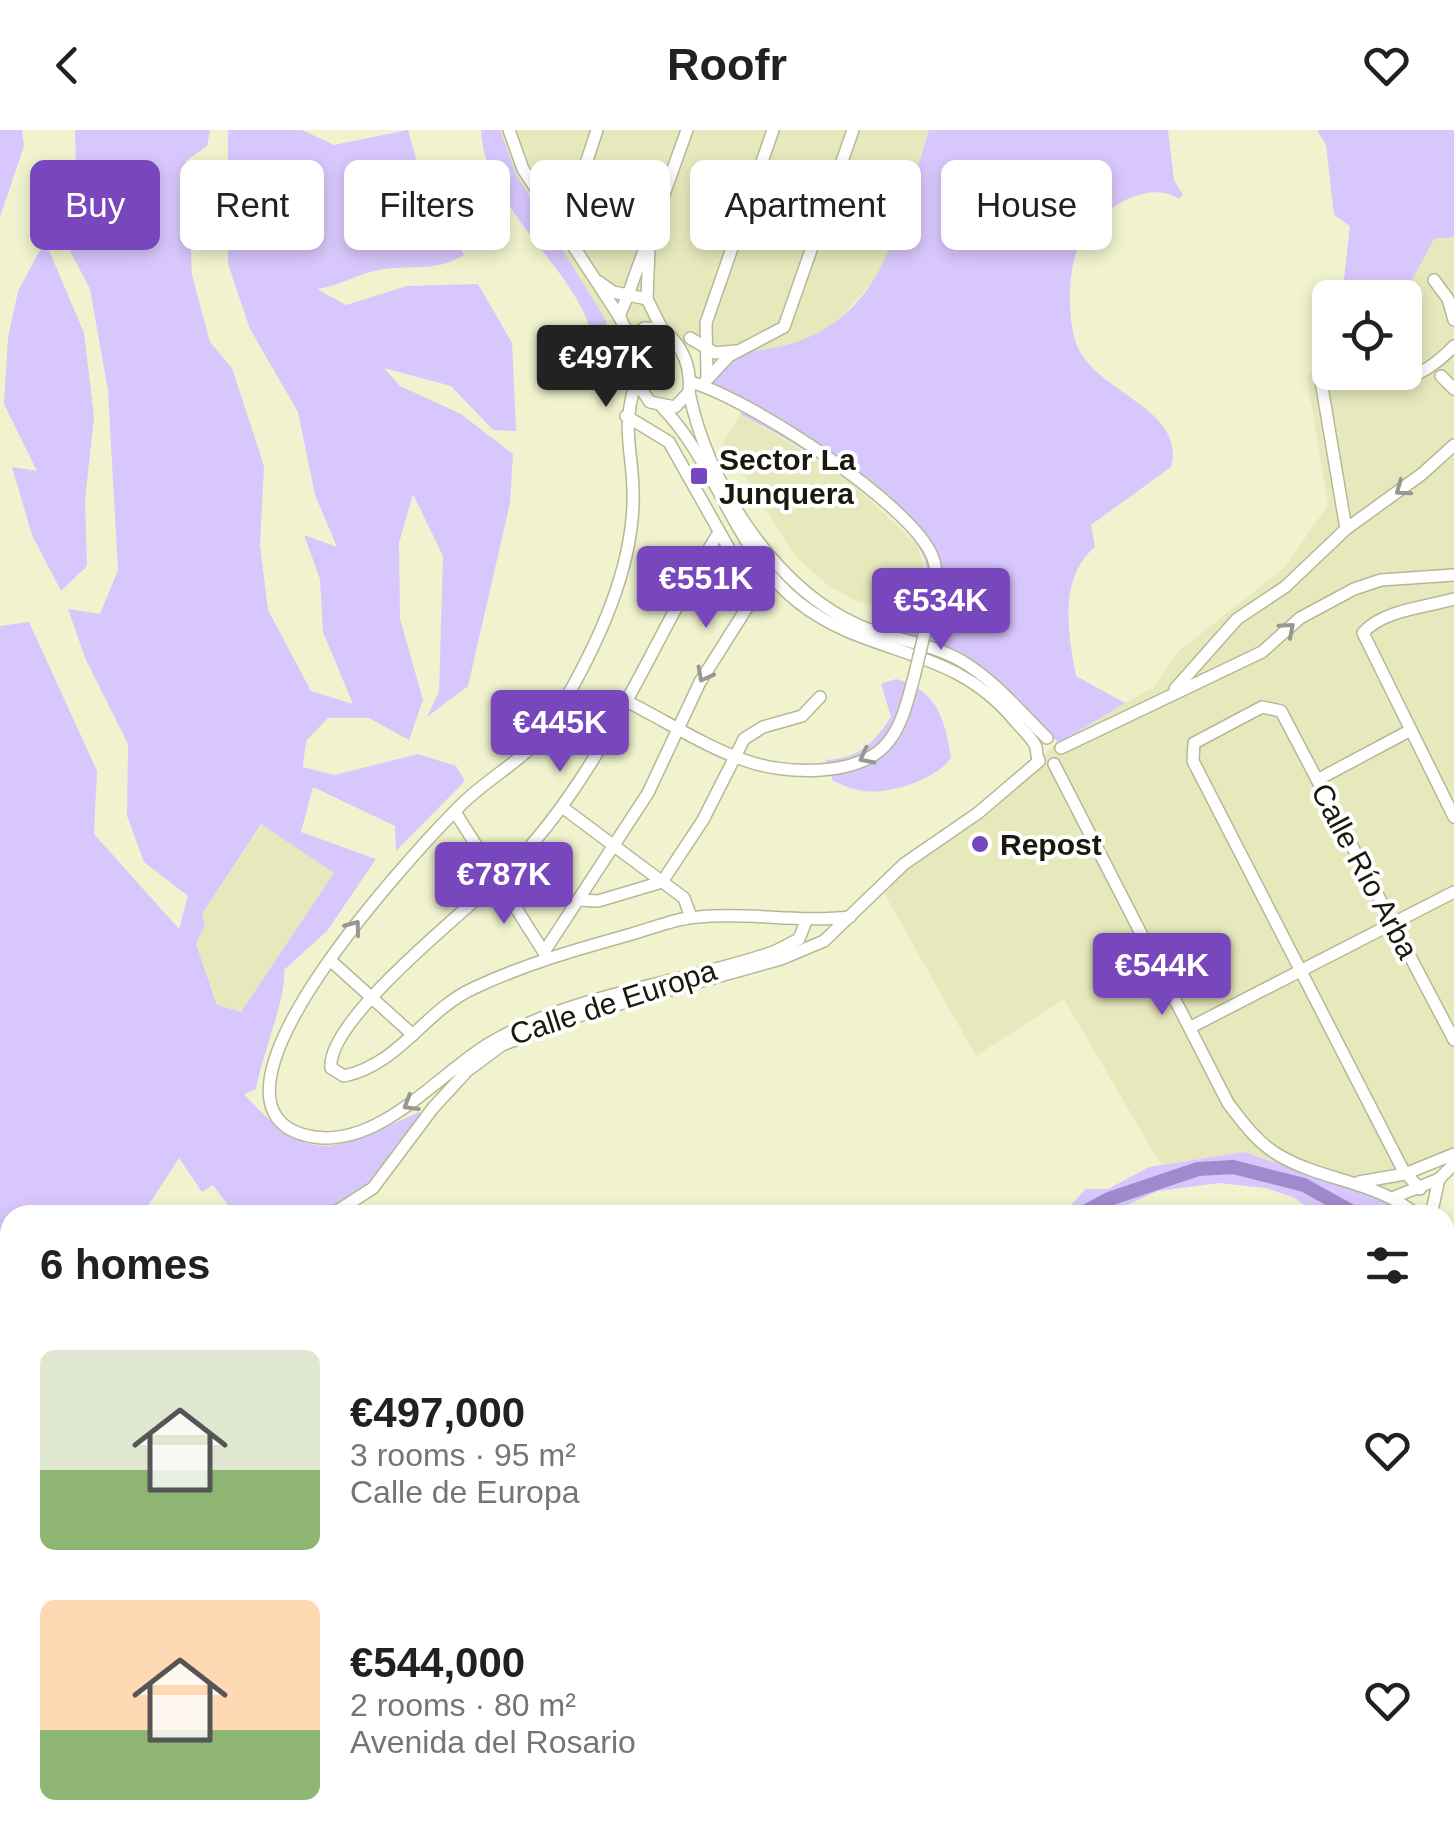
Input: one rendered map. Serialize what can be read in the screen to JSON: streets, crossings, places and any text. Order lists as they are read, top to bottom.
{
  "streets": {
    "street": ["Calle Río Arba", "Calle de Europa"]
  },
  "places": {
    "transit": ["Sector La Junquera"],
    "other": ["Repost"]
  },
  "page": {
    "header": "Roofr",
    "chip": [
      "Buy",
      "Rent",
      "Filters",
      "New",
      "Apartment",
      "House"
    ],
    "price": [
      "€497K",
      "€551K",
      "€534K",
      "€445K",
      "€787K",
      "€544K"
    ],
    "heading": "6 homes",
    "list": [
      {
        "name": "€497,000",
        "note": "3 rooms · 95 m² · Calle de Europa"
      },
      {
        "name": "€544,000",
        "note": "2 rooms · 80 m² · Avenida del Rosario"
      }
    ]
  }
}
